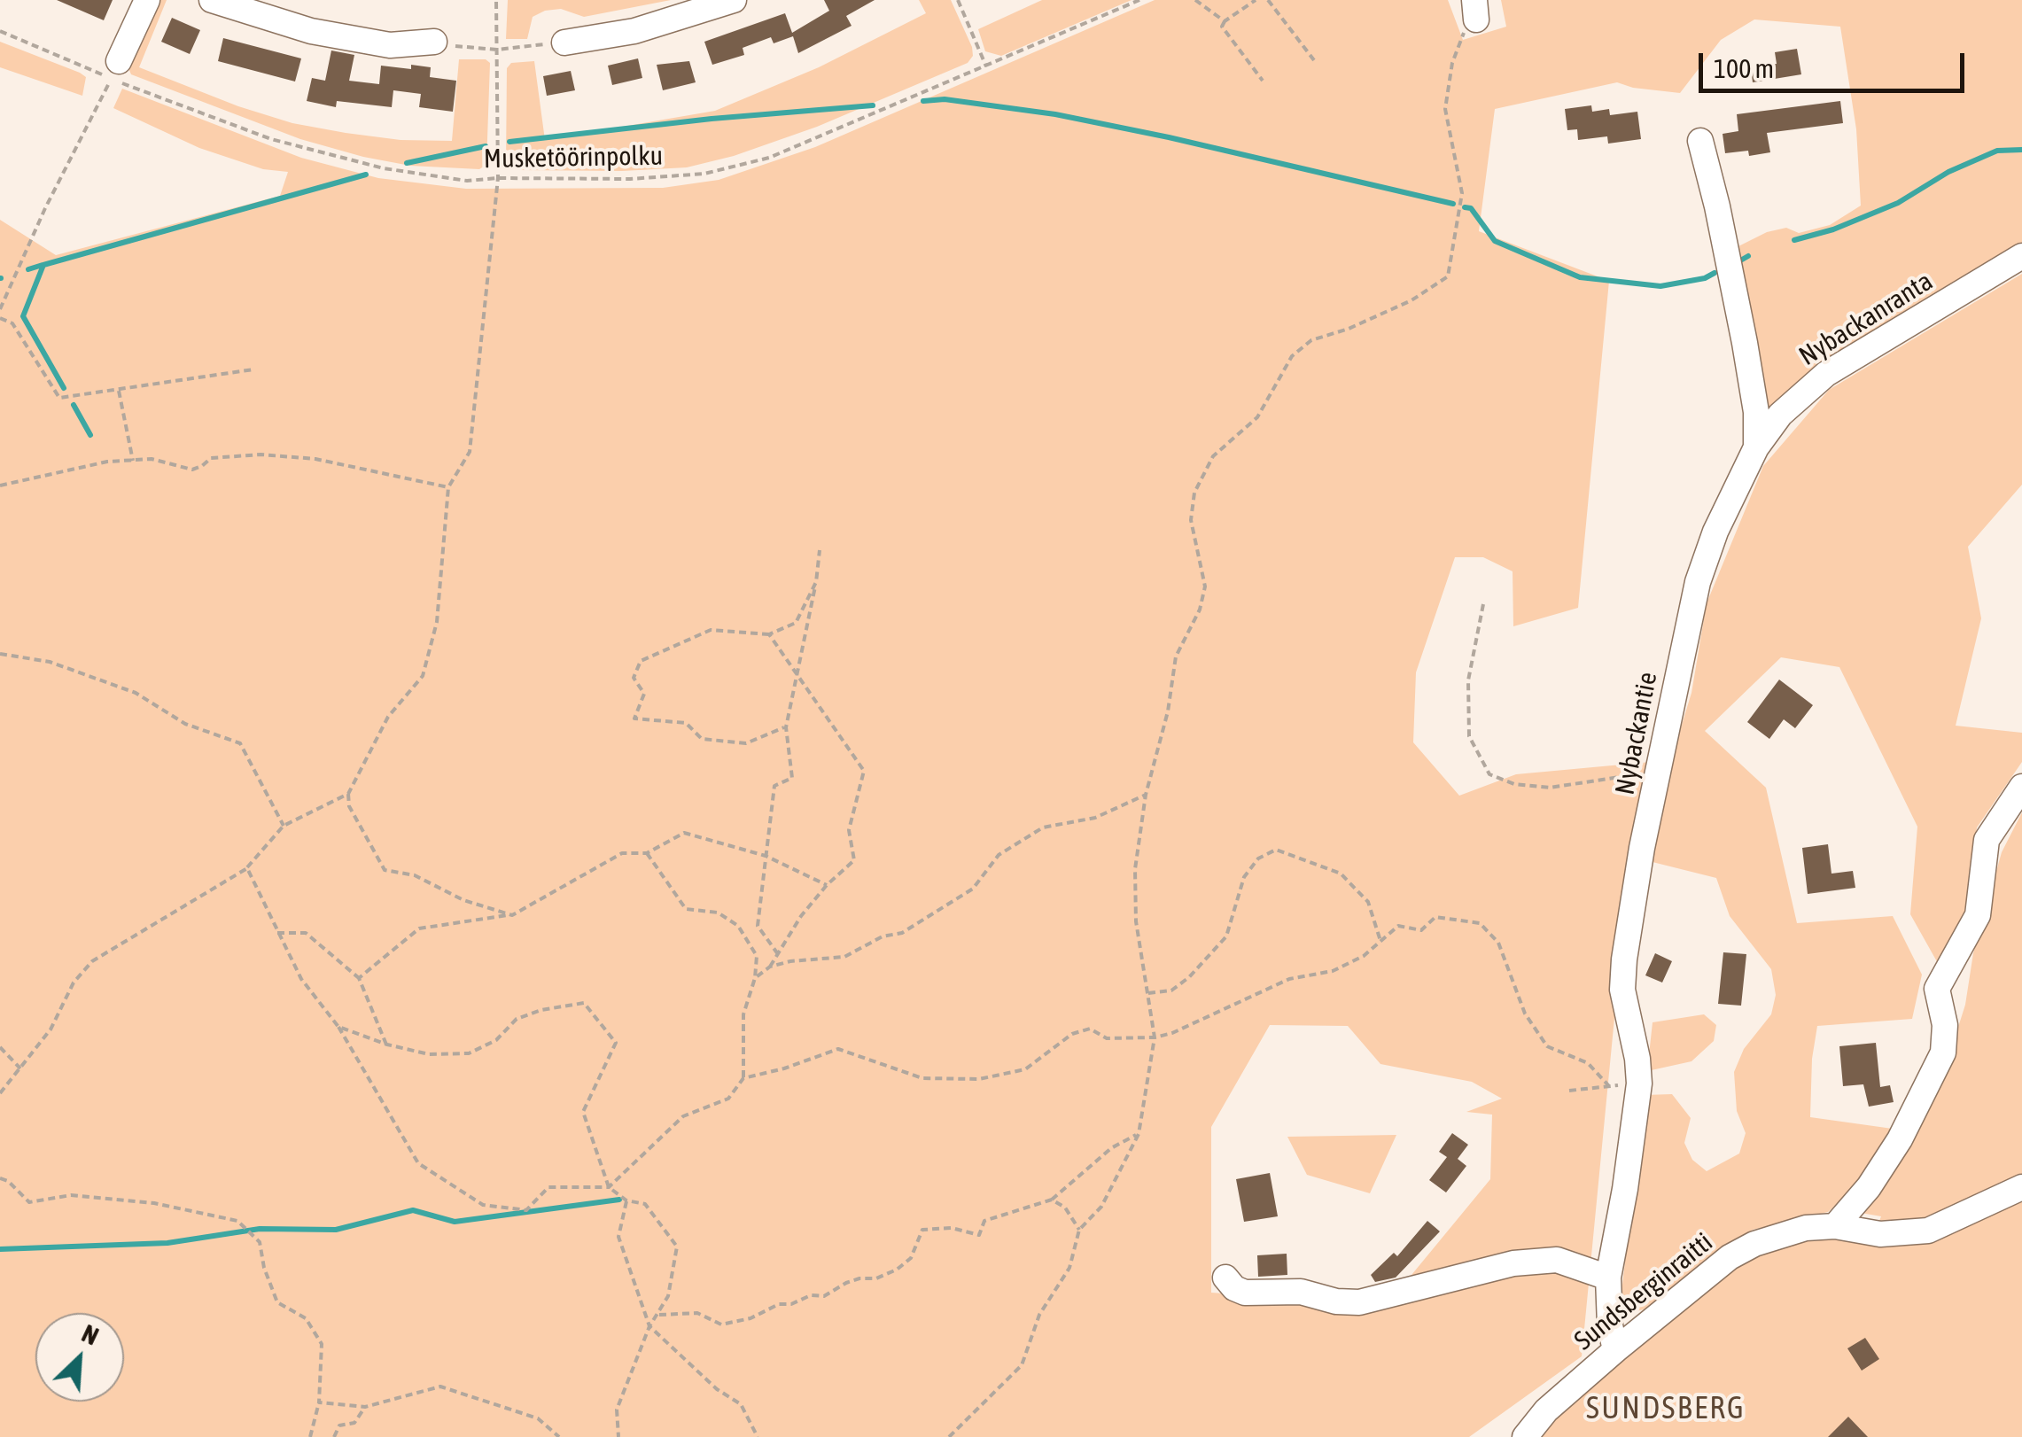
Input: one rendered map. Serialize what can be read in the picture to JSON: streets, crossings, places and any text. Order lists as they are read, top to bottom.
{
  "streets": {
    "street": ["Nybackanranta", "Nybackantie", "Sundsberginraitti"],
    "path": ["Musketöörinpolku"]
  },
  "crossings": [
    ["Nybackanranta", "Nybackantie"],
    ["Nybackantie", "Sundsberginraitti"]
  ],
  "districts": ["SUNDSBERG"],
  "scale_bar": "100 m",
  "north": "top right"
}
